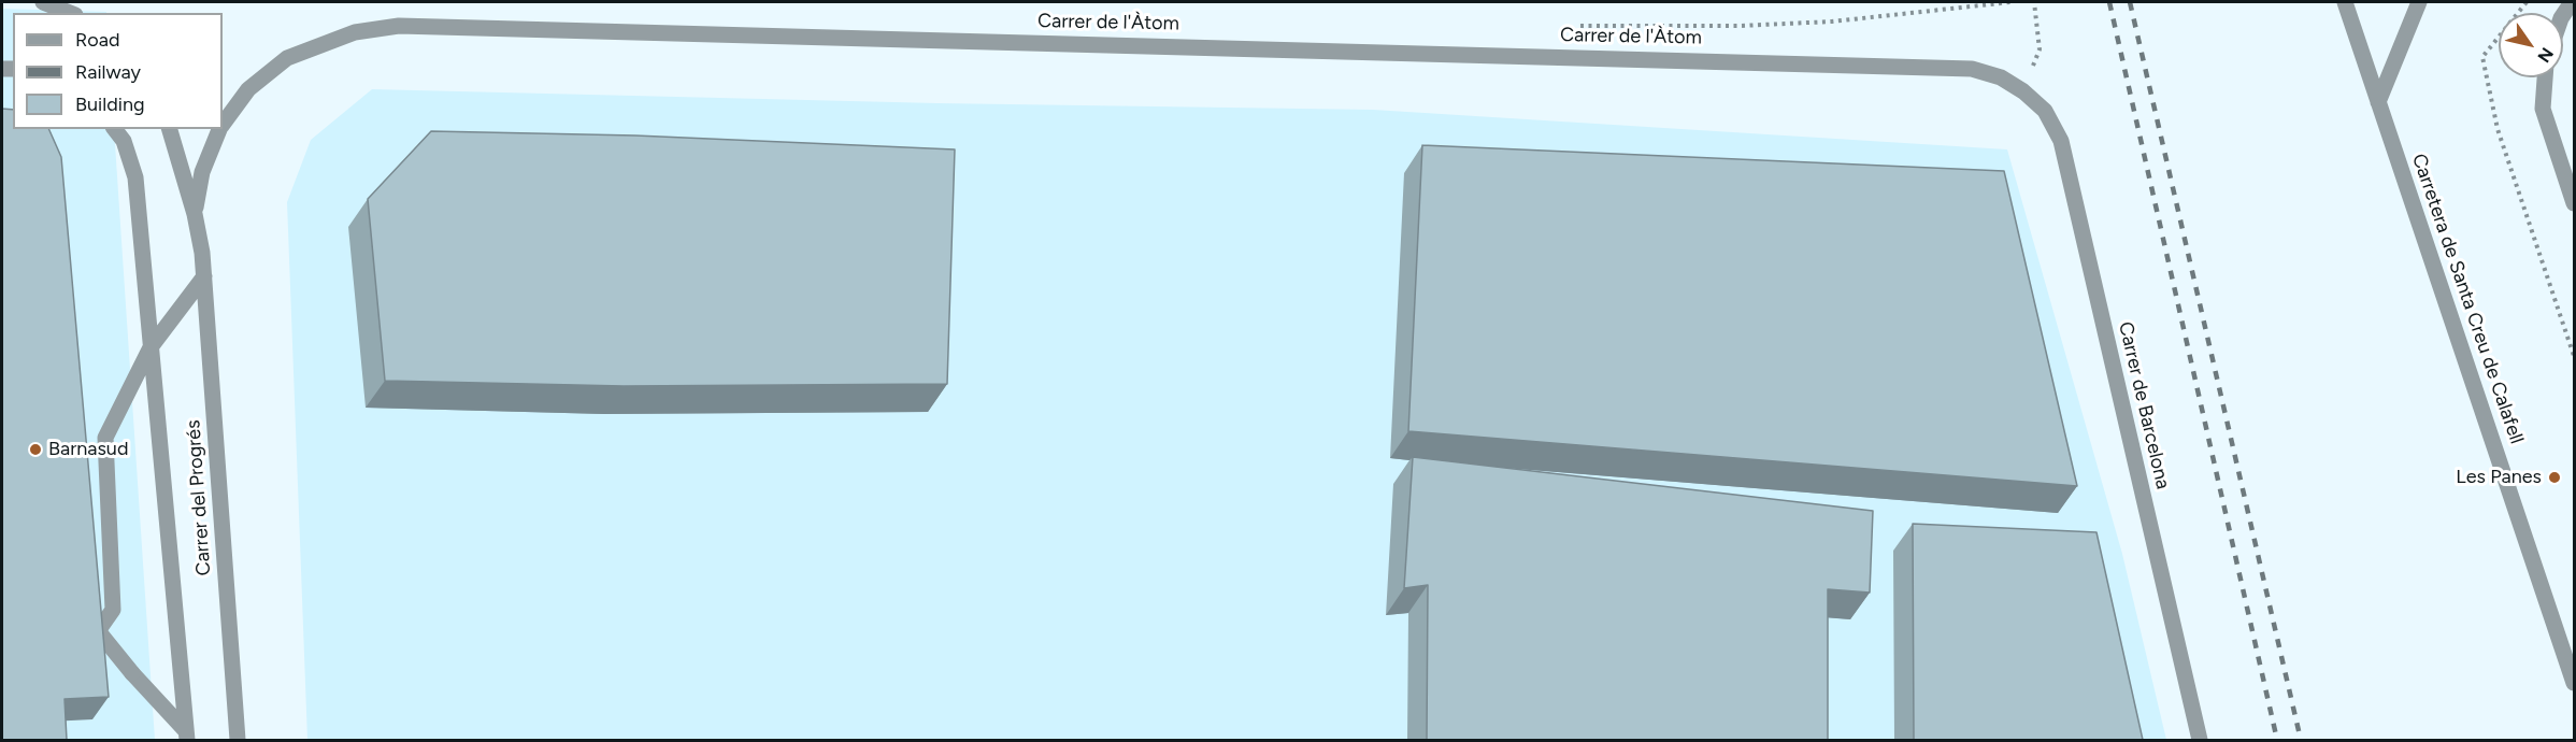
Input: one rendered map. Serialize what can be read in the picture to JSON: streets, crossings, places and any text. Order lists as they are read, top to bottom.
{
  "streets": {
    "street": [
      "Carrer de l'Àtom",
      "Carretera de Santa Creu de Calafell",
      "Carrer de Barcelona",
      "Carrer del Progrés"
    ]
  },
  "crossings": [
    ["Carrer de l'Àtom", "Carrer de Barcelona"],
    ["Carrer de l'Àtom", "Carrer del Progrés"]
  ],
  "places": ["Barnasud", "Les Panes"],
  "legend": ["Road", "Railway", "Building"],
  "north": "bottom right"
}
